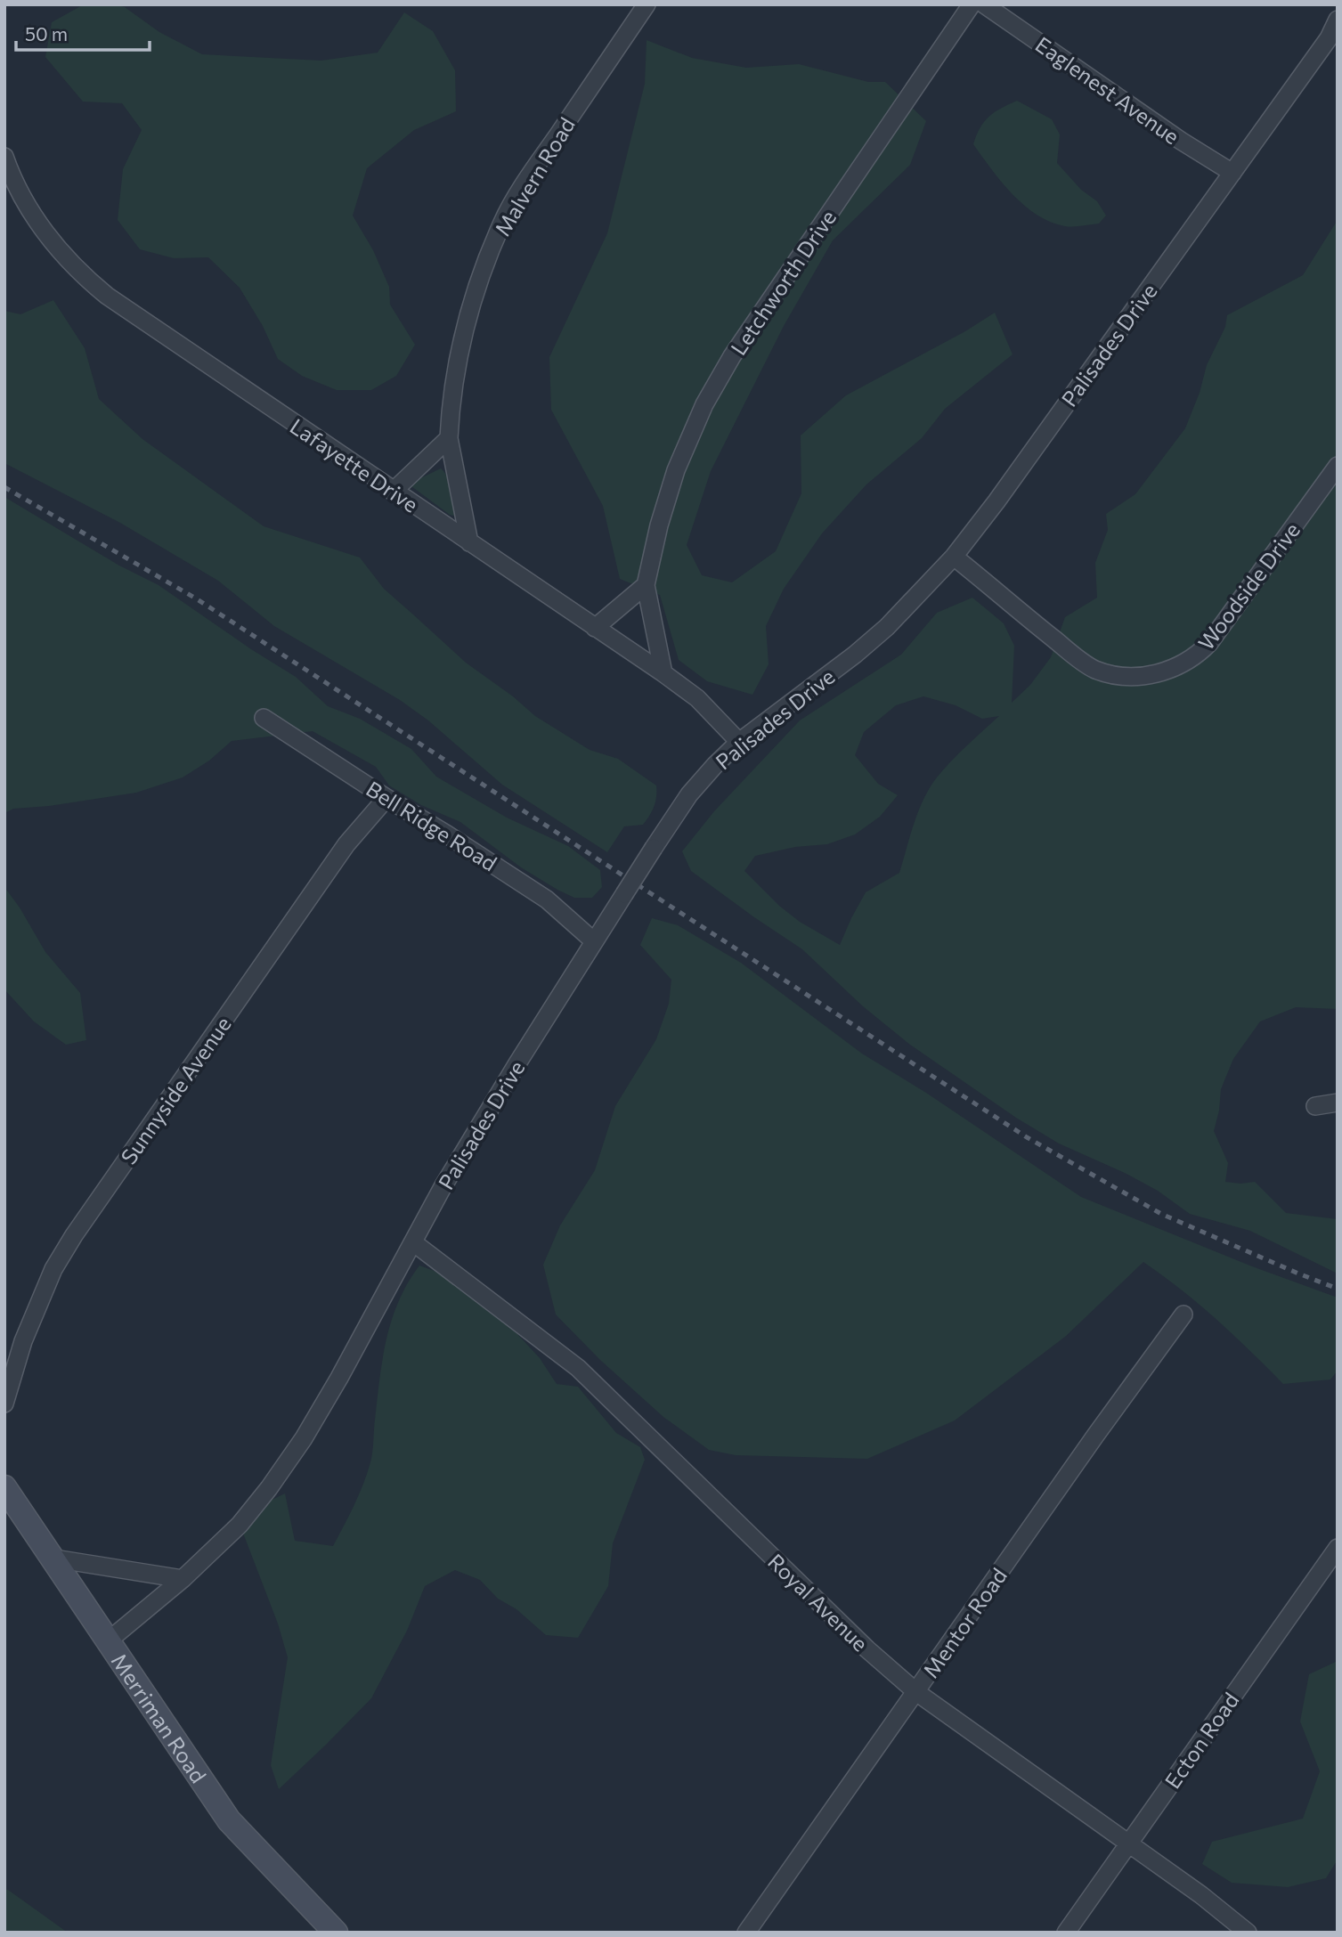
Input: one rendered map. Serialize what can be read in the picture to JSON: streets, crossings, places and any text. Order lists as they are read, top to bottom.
{
  "streets": {
    "main road": ["Merriman Road"],
    "street": [
      "Eaglenest Avenue",
      "Malvern Road",
      "Letchworth Drive",
      "Palisades Drive",
      "Lafayette Drive",
      "Woodside Drive",
      "Bell Ridge Road",
      "Sunnyside Avenue",
      "Royal Avenue",
      "Mentor Road",
      "Ecton Road"
    ]
  },
  "crossings": [
    ["Eaglenest Avenue", "Palisades Drive"],
    ["Malvern Road", "Lafayette Drive"],
    ["Letchworth Drive", "Lafayette Drive"],
    ["Palisades Drive", "Lafayette Drive"],
    ["Palisades Drive", "Woodside Drive"],
    ["Palisades Drive", "Bell Ridge Road"],
    ["Palisades Drive", "Royal Avenue"],
    ["Palisades Drive", "Merriman Road"],
    ["Bell Ridge Road", "Sunnyside Avenue"],
    ["Royal Avenue", "Mentor Road"],
    ["Royal Avenue", "Ecton Road"]
  ],
  "scale_bar": "50 m"
}
